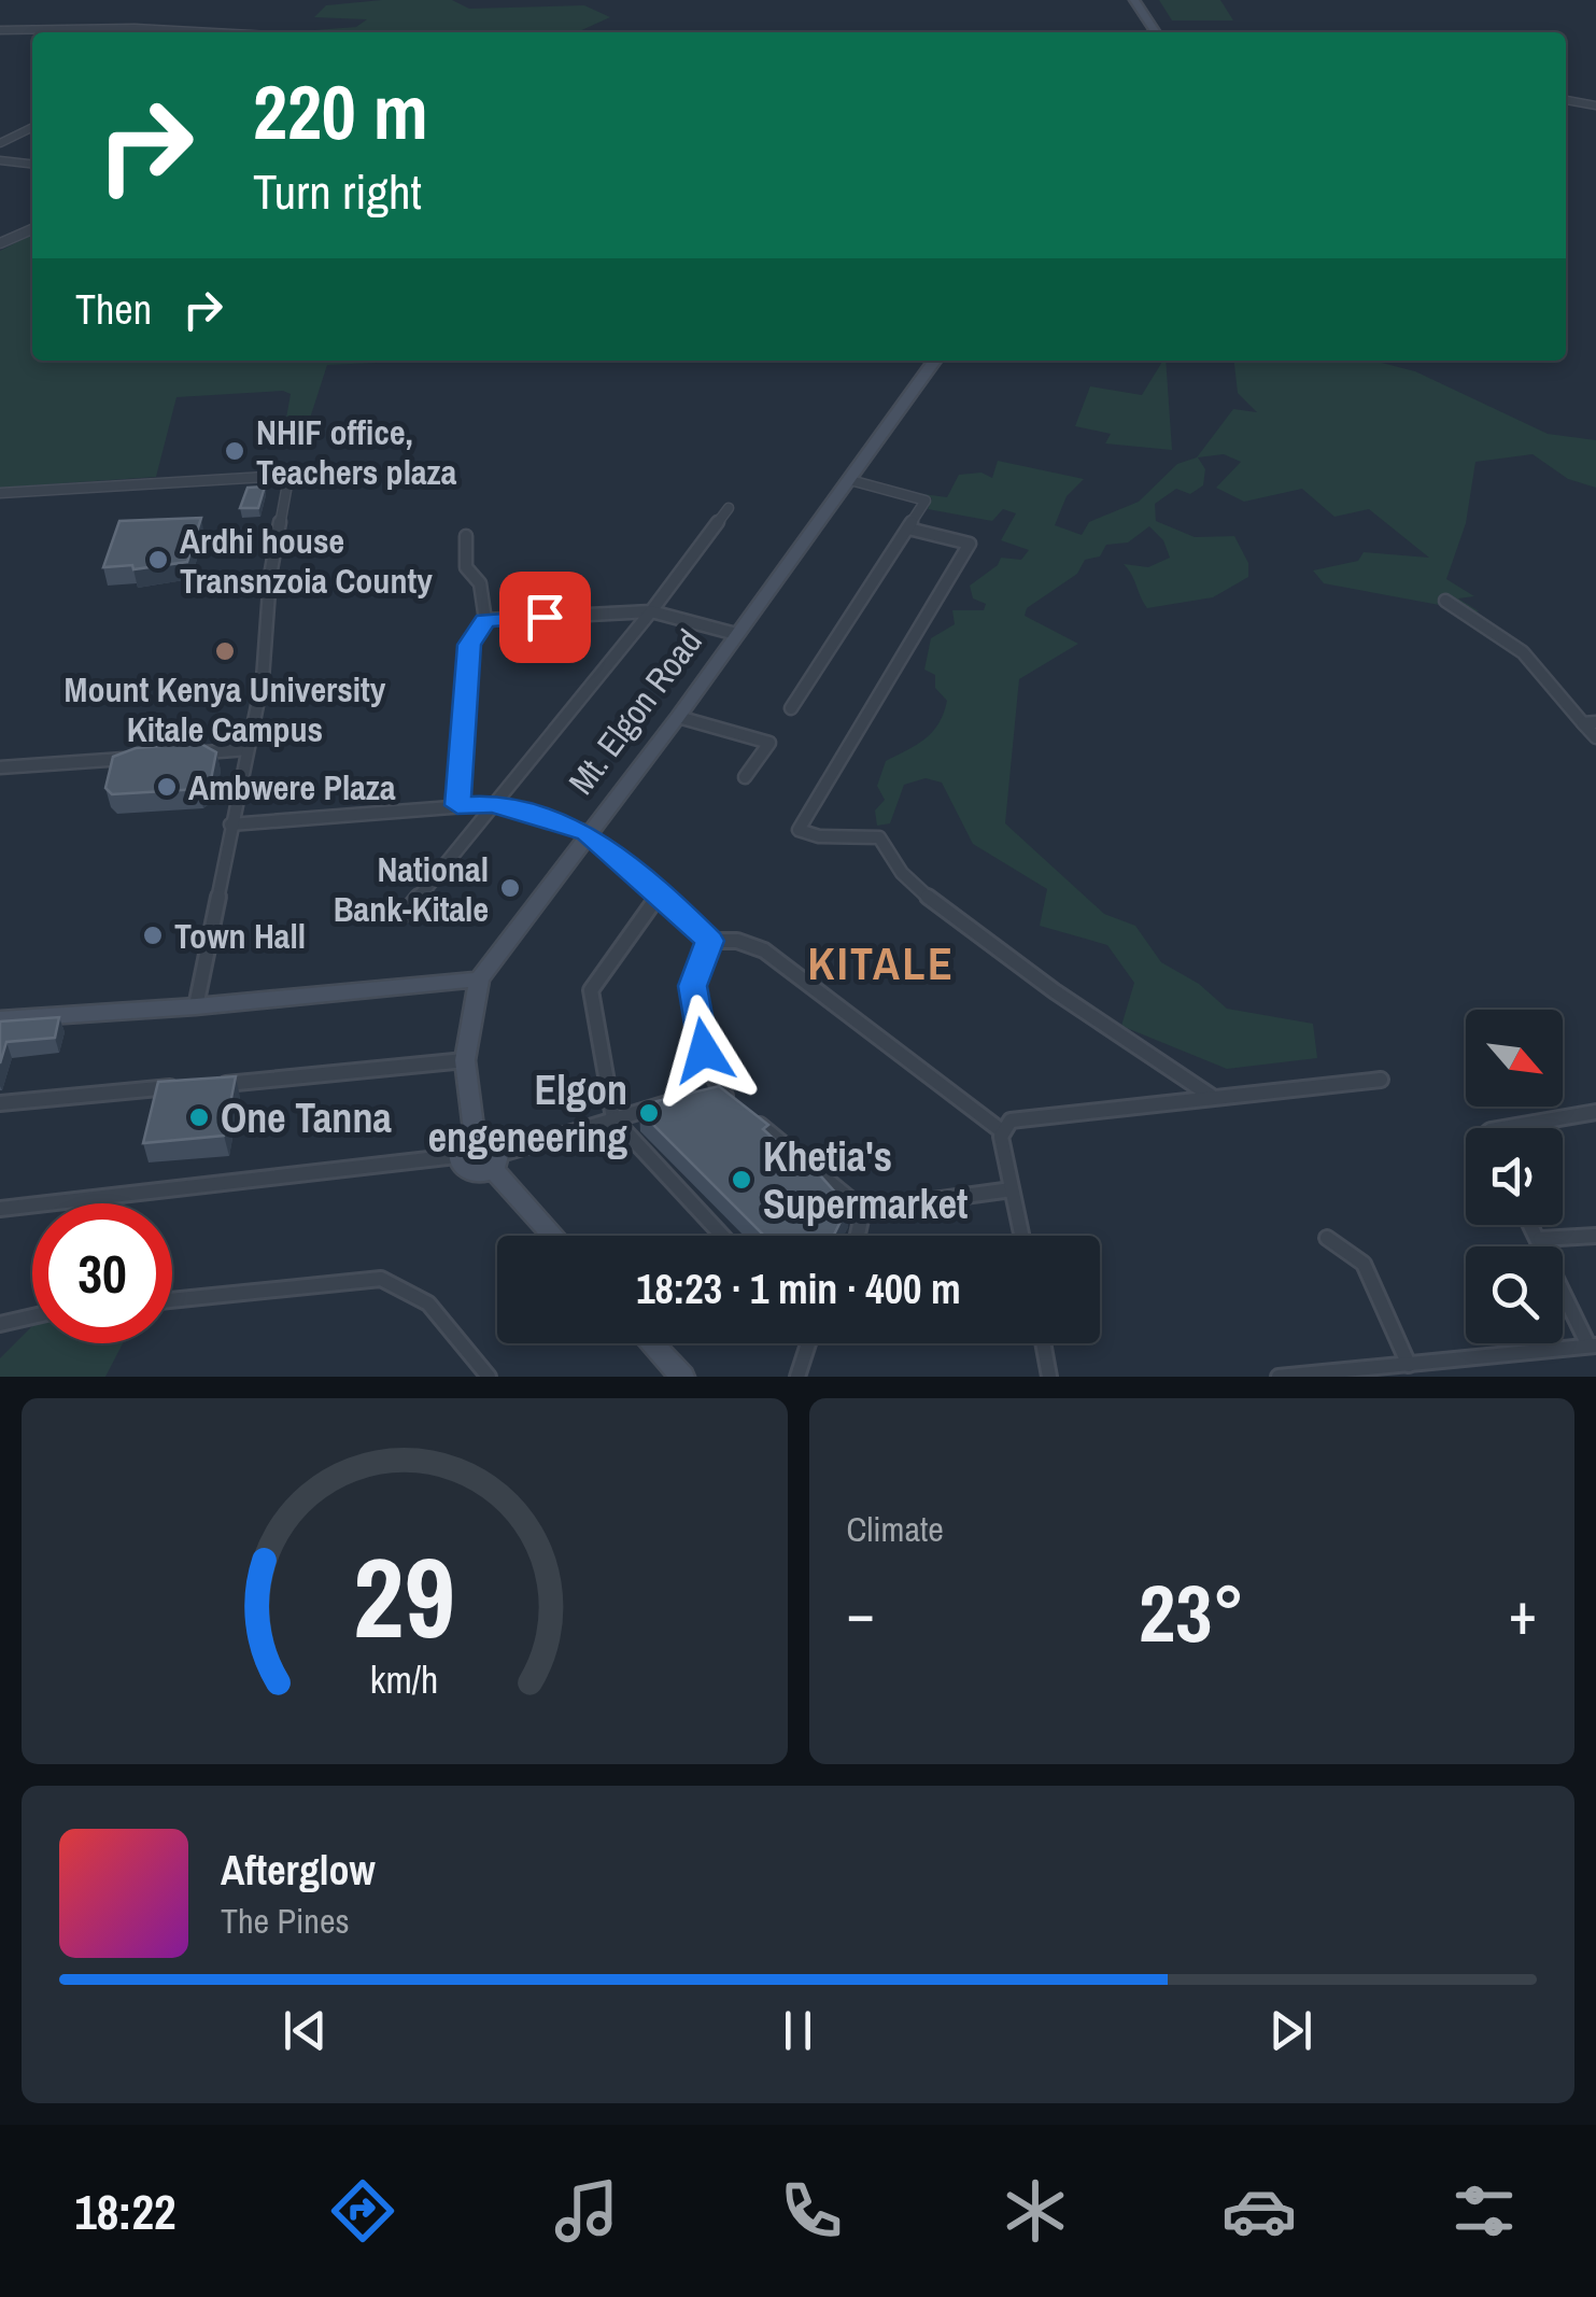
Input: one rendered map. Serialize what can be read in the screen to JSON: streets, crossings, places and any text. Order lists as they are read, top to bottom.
{
  "streets": {
    "street": ["Mt. Elgon Road"]
  },
  "districts": ["KITALE"],
  "places": [
    "NHIF office, Teachers plaza",
    "Ardhi house Transnzoia County",
    "Mount Kenya University Kitale Campus",
    "Ambwere Plaza",
    "National Bank-Kitale",
    "Town Hall",
    "Elgon engeneering",
    "One Tanna",
    "Khetia's Supermarket"
  ],
  "north": "bottom right",
  "page": {
    "turn": ["220 m", "Turn right"],
    "then": "Then",
    "limit": "30",
    "trip": "18:23 · 1 min · 400 m",
    "tile": "Climate",
    "heat": ["−", "23°", "+"],
    "song": ["Afterglow", "The Pines"],
    "tabs": "18:22",
    "gauge": ["29", "km/h"]
  }
}
